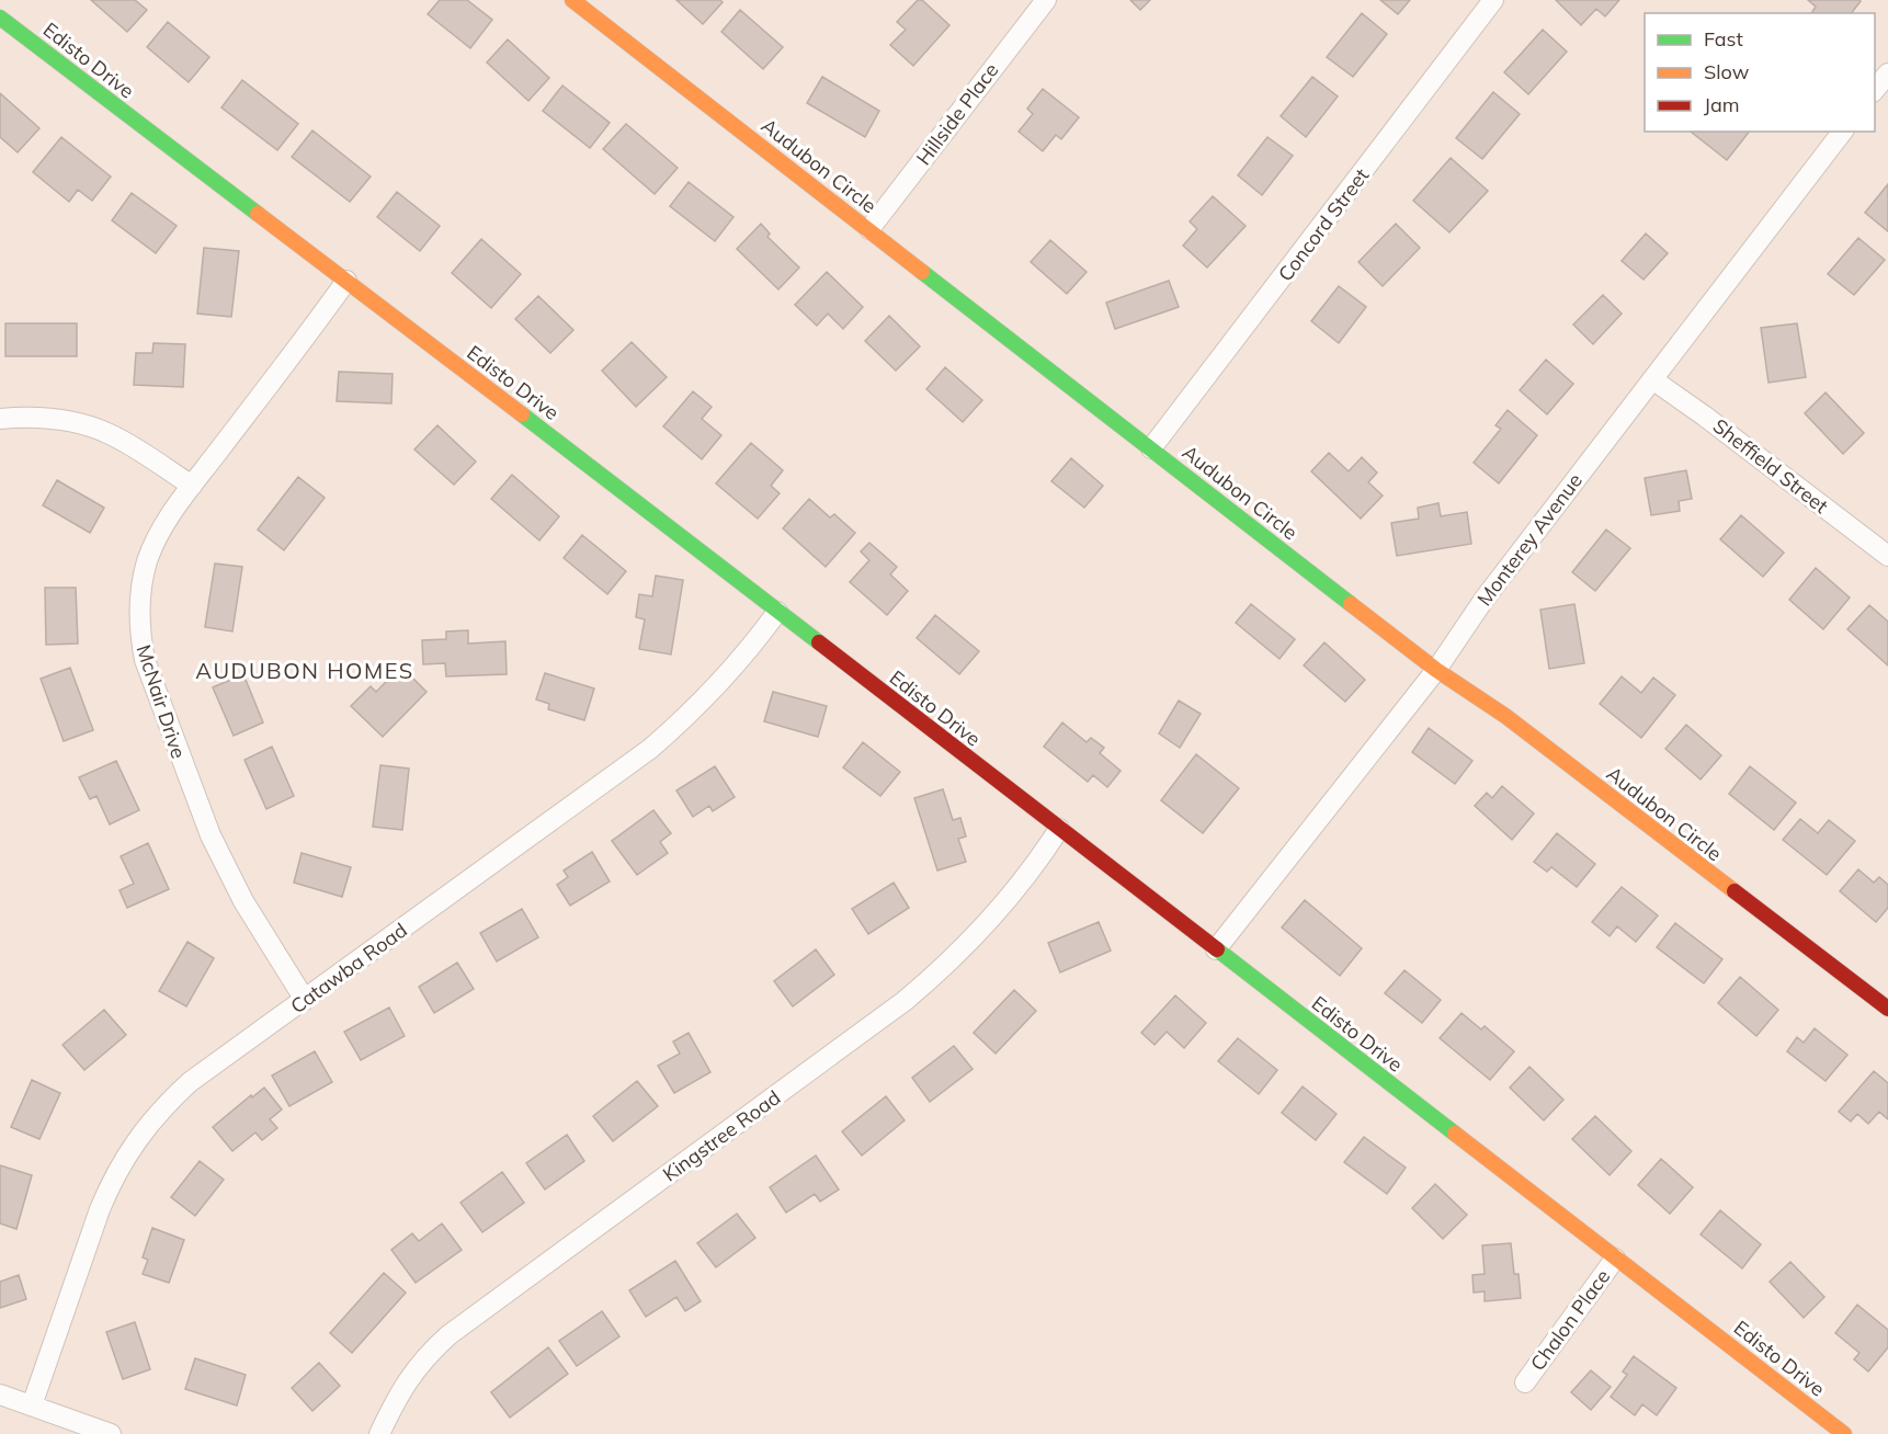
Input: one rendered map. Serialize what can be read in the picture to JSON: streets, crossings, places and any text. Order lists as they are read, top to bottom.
{
  "streets": {
    "street": [
      "Edisto Drive",
      "Hillside Place",
      "Audubon Circle",
      "Concord Street",
      "Sheffield Street",
      "Monterey Avenue",
      "McNair Drive",
      "Catawba Road",
      "Kingstree Road",
      "Chalon Place"
    ]
  },
  "crossings": [
    ["Edisto Drive", "Monterey Avenue"],
    ["Edisto Drive", "McNair Drive"],
    ["Edisto Drive", "Catawba Road"],
    ["Edisto Drive", "Kingstree Road"],
    ["Edisto Drive", "Chalon Place"],
    ["Hillside Place", "Audubon Circle"],
    ["Audubon Circle", "Concord Street"],
    ["Audubon Circle", "Monterey Avenue"],
    ["Sheffield Street", "Monterey Avenue"],
    ["McNair Drive", "Catawba Road"]
  ],
  "districts": ["AUDUBON HOMES"],
  "legend": ["Fast", "Slow", "Jam"]
}
